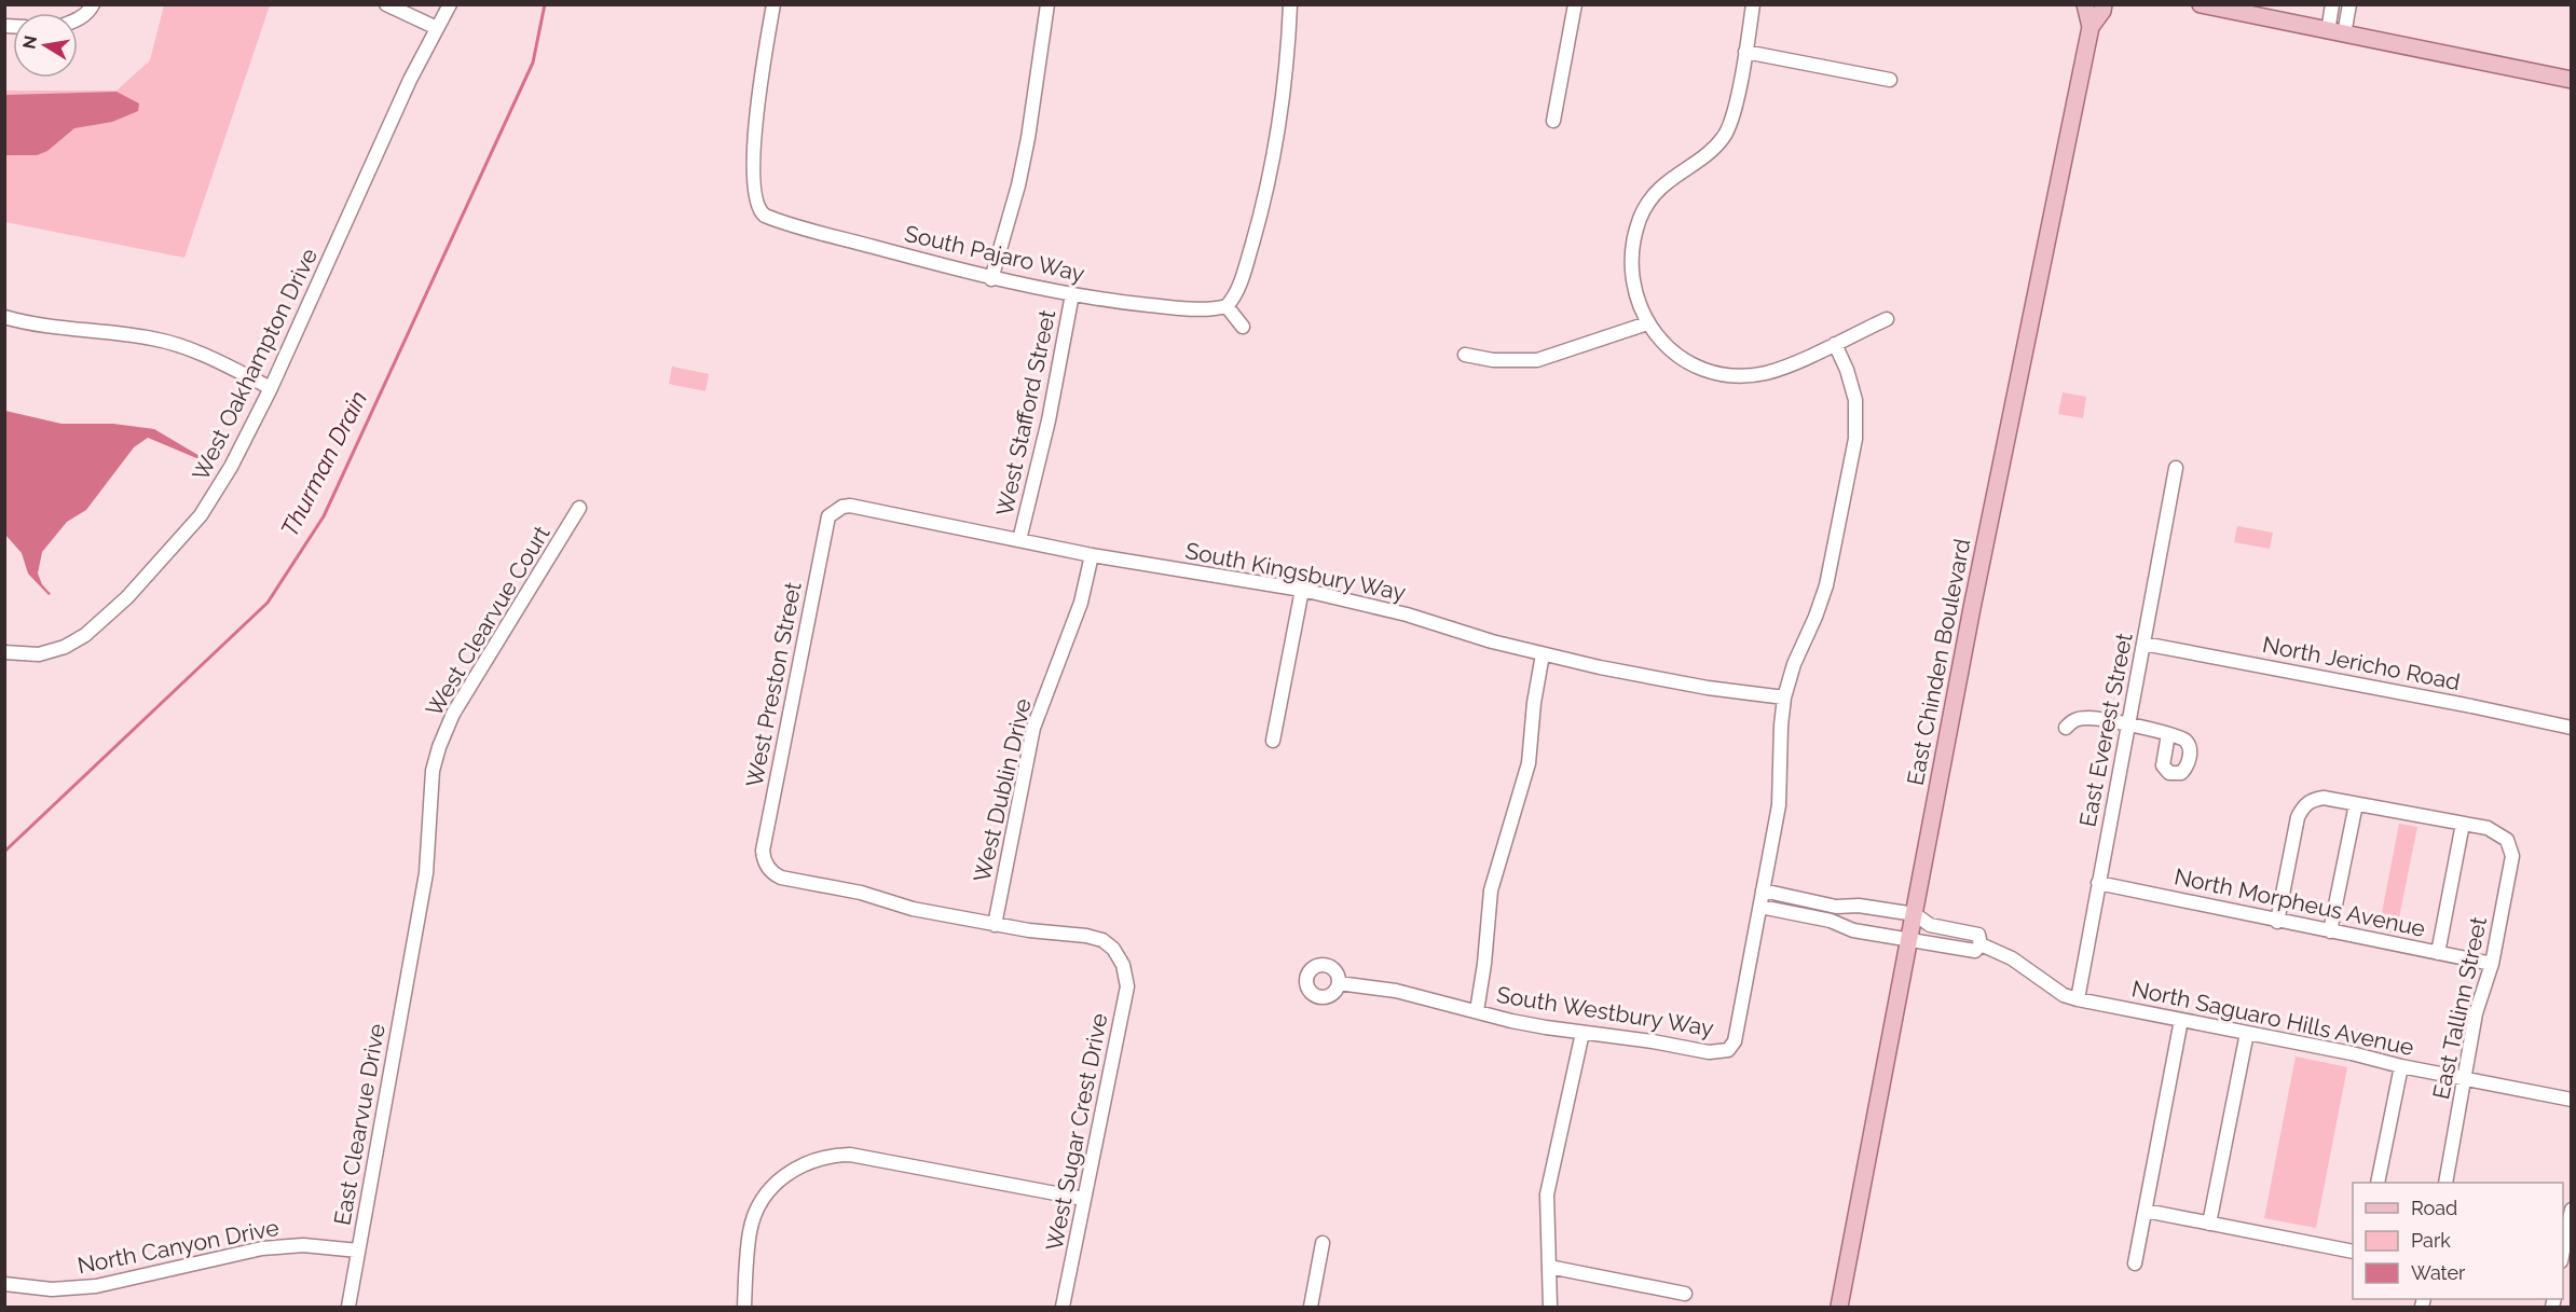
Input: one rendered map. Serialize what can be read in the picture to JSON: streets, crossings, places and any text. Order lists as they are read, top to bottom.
{
  "streets": {
    "main road": ["East Chinden Boulevard"],
    "street": [
      "South Pajaro Way",
      "West Oakhampton Drive",
      "West Stafford Street",
      "South Kingsbury Way",
      "West Clearvue Court",
      "North Jericho Road",
      "West Preston Street",
      "East Everest Street",
      "West Dublin Drive",
      "North Morpheus Avenue",
      "East Tallinn Street",
      "South Westbury Way",
      "North Saguaro Hills Avenue",
      "East Clearvue Drive",
      "West Sugar Crest Drive",
      "North Canyon Drive"
    ]
  },
  "crossings": [
    ["South Pajaro Way", "West Stafford Street"],
    ["West Stafford Street", "South Kingsbury Way"],
    ["South Kingsbury Way", "West Preston Street"],
    ["South Kingsbury Way", "West Dublin Drive"],
    ["West Clearvue Court", "East Clearvue Drive"],
    ["East Chinden Boulevard", "North Saguaro Hills Avenue"],
    ["North Jericho Road", "East Everest Street"],
    ["West Preston Street", "West Dublin Drive"],
    ["West Preston Street", "West Sugar Crest Drive"],
    ["East Everest Street", "North Morpheus Avenue"],
    ["East Everest Street", "North Saguaro Hills Avenue"],
    ["West Dublin Drive", "West Sugar Crest Drive"],
    ["North Morpheus Avenue", "East Tallinn Street"],
    ["East Tallinn Street", "North Saguaro Hills Avenue"],
    ["East Clearvue Drive", "North Canyon Drive"]
  ],
  "water": ["Thurman Drain"],
  "legend": ["Road", "Park", "Water"],
  "north": "left"
}
